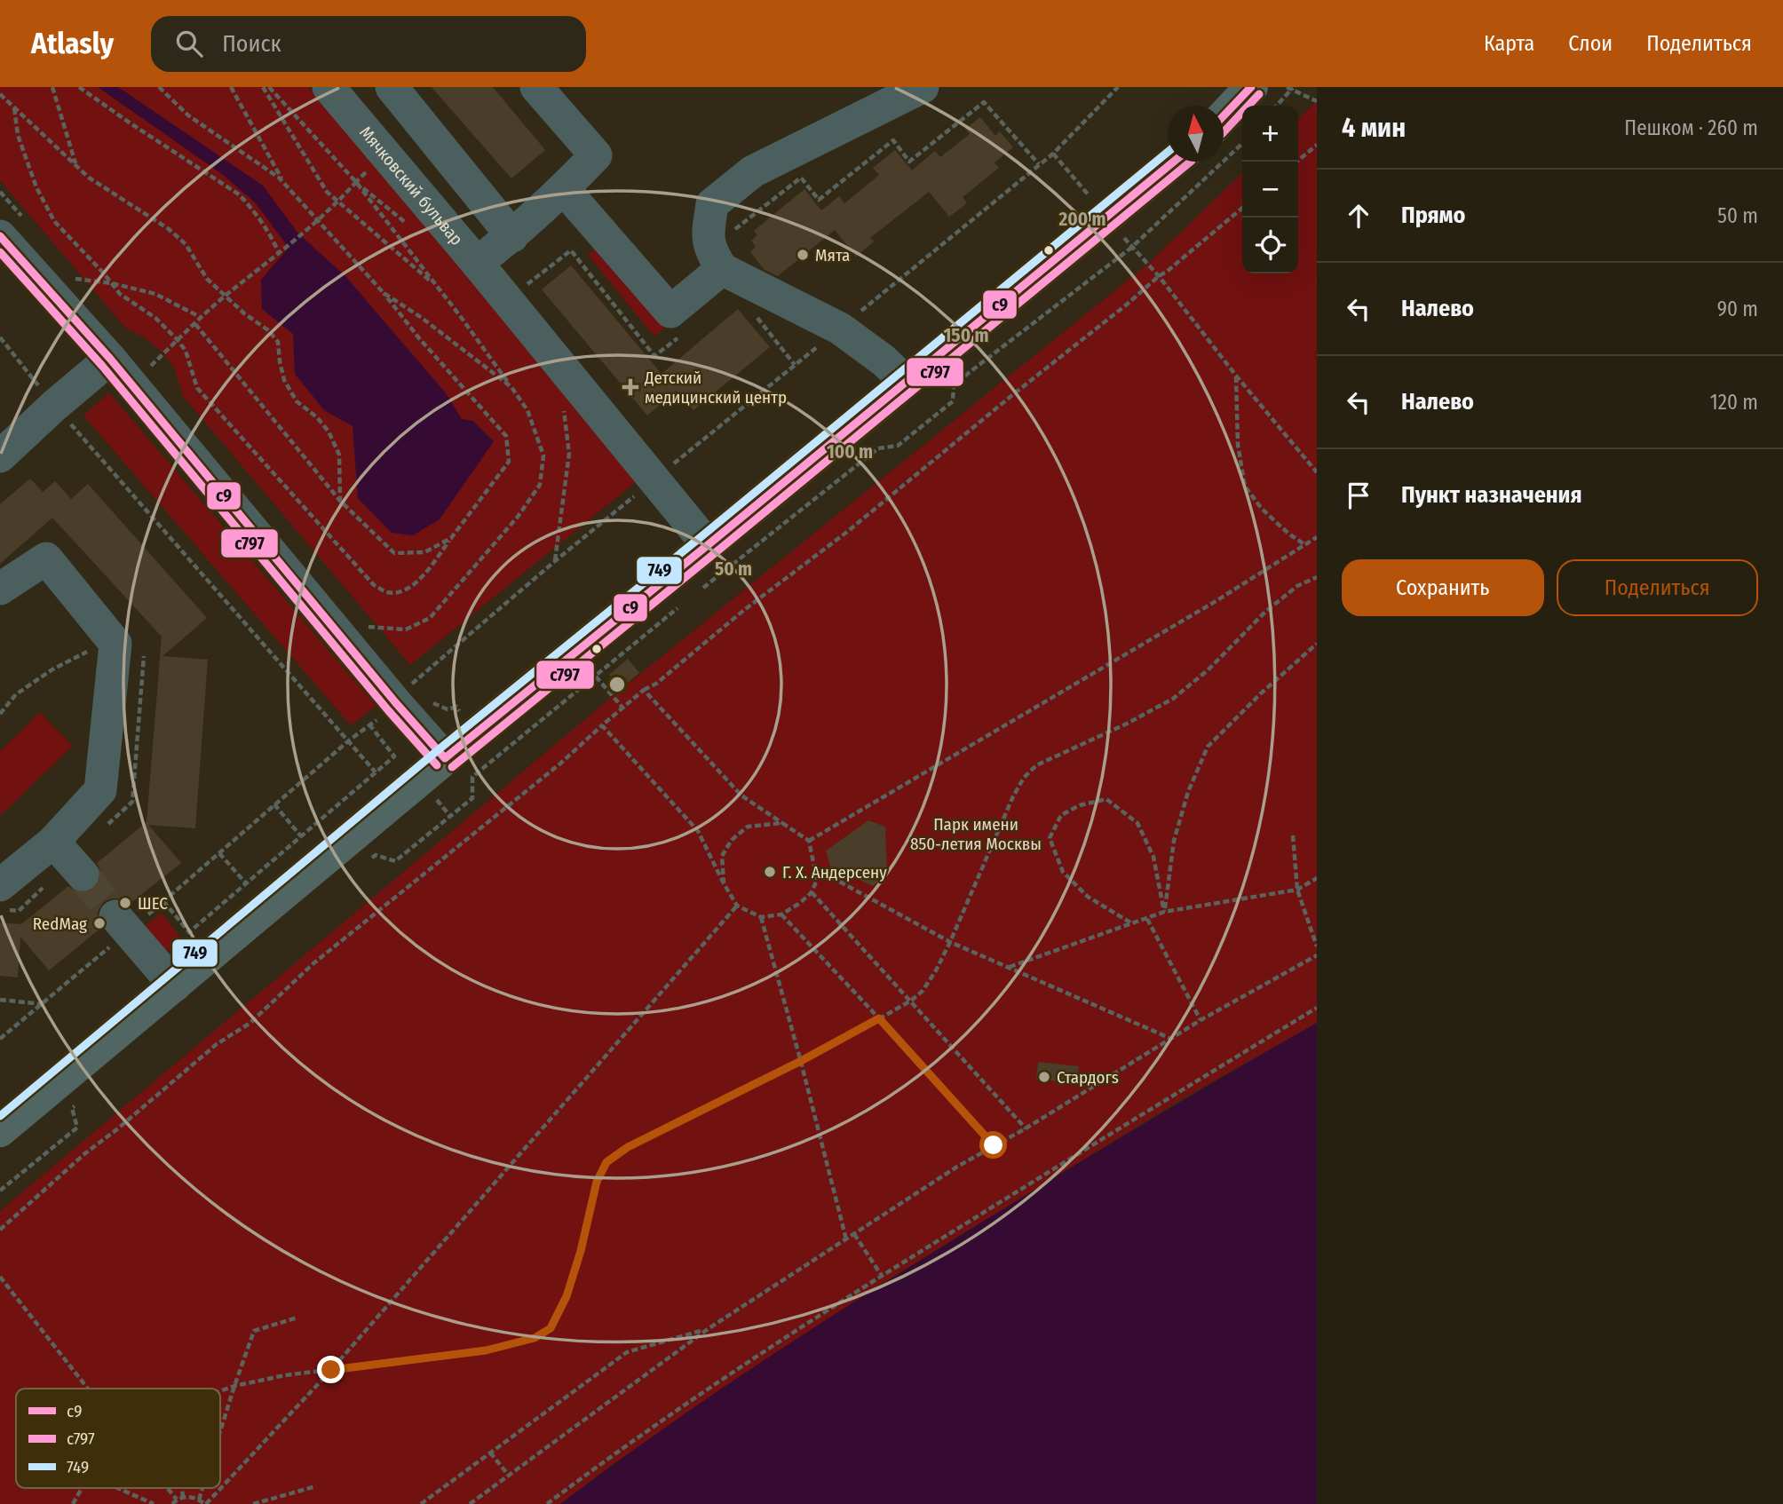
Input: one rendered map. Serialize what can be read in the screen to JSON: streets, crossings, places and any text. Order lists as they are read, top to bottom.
{
  "streets": {
    "street": ["Мячковский бульвар"]
  },
  "parks": ["Парк имени 850-летия Москвы"],
  "places": {
    "other": [
      "Мята",
      "Г. Х. Андерсену",
      "ШЕС",
      "RedMag",
      "Стардогs"
    ],
    "health": ["Детский медицинский центр"]
  },
  "lines": ["transit line с9", "transit line с797", "transit line 749"],
  "legend": ["с9", "с797", "749"],
  "north": "top",
  "page": {
    "header": "Atlasly",
    "search": "Поиск",
    "nav": ["Карта", "Слои", "Поделиться"],
    "heading": ["4 мин", "Пешком · 260 m"],
    "map_buttons": ["+", "−"],
    "list": [
      ["Прямо", "50 m"],
      ["Налево", "90 m"],
      ["Налево", "120 m"],
      "Пункт назначения"
    ],
    "buttons": ["Сохранить", "Поделиться"]
  },
  "rings": [
    "200 m",
    "150 m",
    "100 m",
    "50 m"
  ]
}
